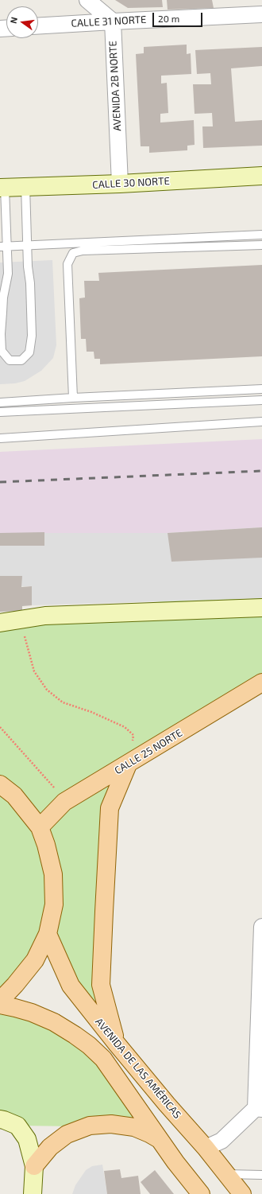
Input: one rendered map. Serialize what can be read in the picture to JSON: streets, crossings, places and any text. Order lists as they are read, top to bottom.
{
  "streets": {
    "main road": ["CALLE 30 NORTE", "CALLE 25 NORTE", "AVENIDA DE LAS AMÉRICAS"],
    "street": ["CALLE 31 NORTE", "AVENIDA 2B NORTE"]
  },
  "crossings": [
    ["CALLE 31 NORTE", "AVENIDA 2B NORTE"],
    ["AVENIDA 2B NORTE", "CALLE 30 NORTE"]
  ],
  "scale_bar": "20 m",
  "north": "left"
}
